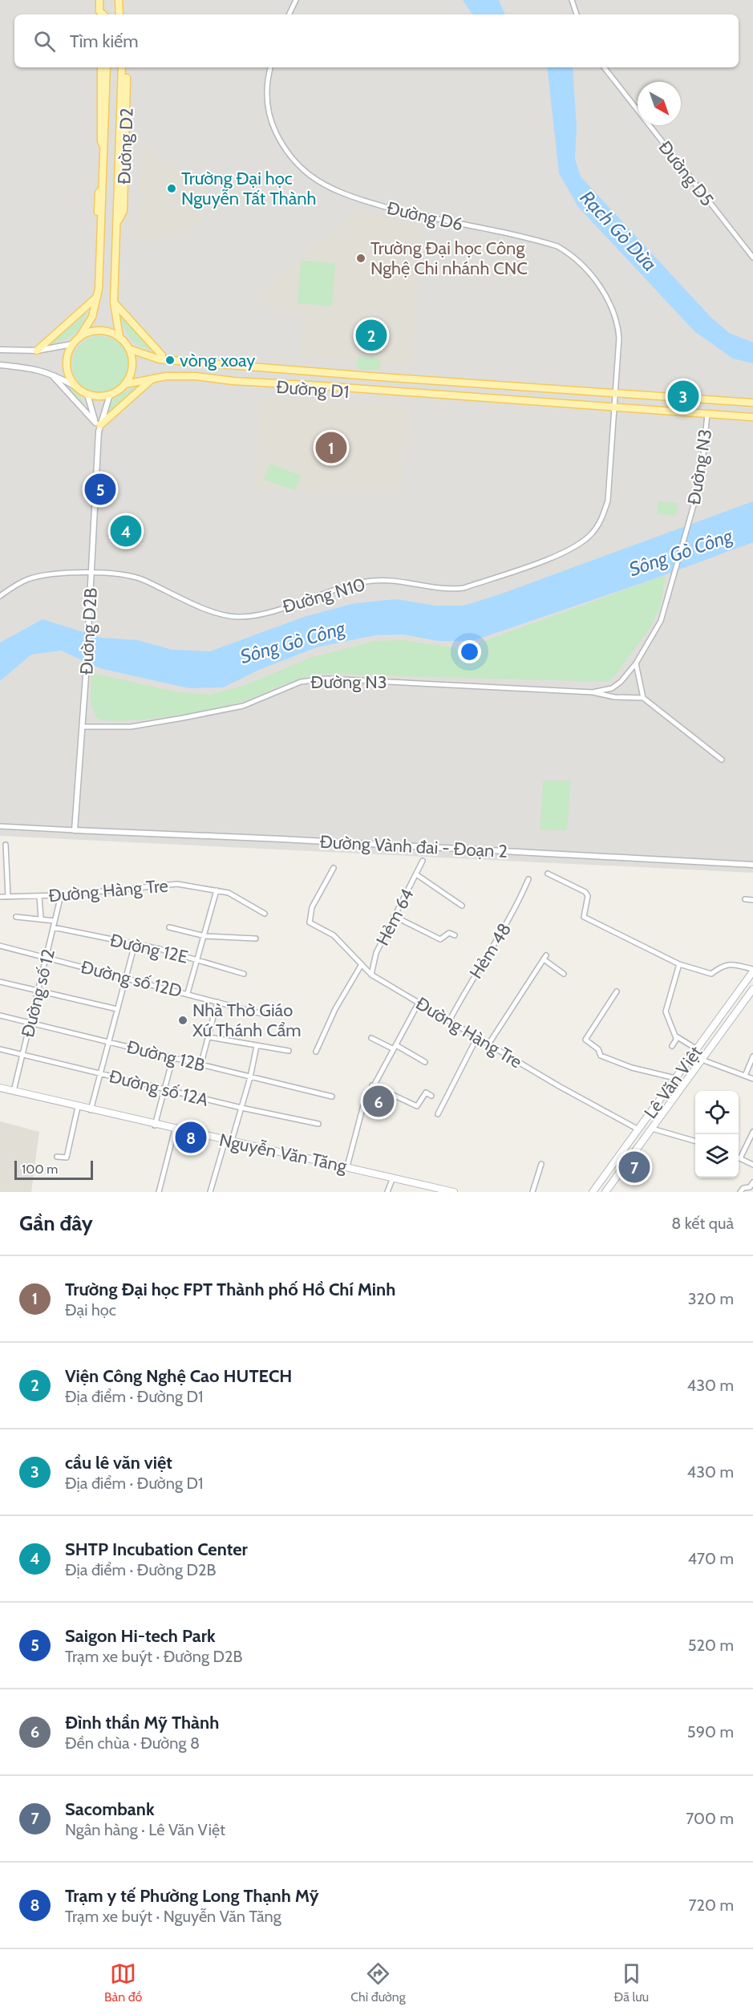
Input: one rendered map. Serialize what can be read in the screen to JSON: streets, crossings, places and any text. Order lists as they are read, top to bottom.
{
  "streets": {
    "main road": [
      "Đường D2",
      "Đường D1",
      "Lê Văn Việt",
      "Nguyễn Văn Tăng"
    ],
    "street": [
      "Đường D5",
      "Đường D6",
      "Đường N3",
      "Đường N10",
      "Đường D2B",
      "Đường Vành đai - Đoạn 2",
      "Đường Hàng Tre",
      "Hẻm 64",
      "Đường 12E",
      "Hẻm 48",
      "Đường số 12D",
      "Đường số 12",
      "Đường 12B",
      "Đường số 12A"
    ]
  },
  "crossings": [
    ["Đường D2", "Đường D1"],
    ["Đường D2", "Đường D2B"],
    ["Đường D6", "Đường D1"],
    ["Đường D6", "Đường N10"],
    ["Đường D1", "Đường N3"],
    ["Đường D1", "Đường N10"],
    ["Đường D1", "Đường D2B"],
    ["Đường N3", "Đường D2B"],
    ["Đường N10", "Đường D2B"],
    ["Đường D2B", "Đường Vành đai - Đoạn 2"],
    ["Đường Hàng Tre", "Hẻm 64"],
    ["Đường Hàng Tre", "Hẻm 48"],
    ["Đường Hàng Tre", "Đường số 12"],
    ["Đường Hàng Tre", "Lê Văn Việt"],
    ["Đường 12E", "Đường số 12"],
    ["Đường số 12D", "Đường số 12"],
    ["Đường số 12", "Đường 12B"],
    ["Đường số 12", "Đường số 12A"],
    ["Đường số 12", "Nguyễn Văn Tăng"]
  ],
  "water": ["Rạch Gò Dừa", "Sông Gò Công"],
  "places": [
    "Trường Đại học Nguyễn Tất Thành",
    "Trường Đại học Công Nghệ Chi nhánh CNC",
    "vòng xoay",
    "Nhà Thờ Giáo Xứ Thánh Cẩm"
  ],
  "scale_bar": "100 m",
  "north": "bottom right",
  "page": {
    "search": "Tìm kiếm",
    "pins": [
      "2",
      "3",
      "1",
      "5",
      "4",
      "6",
      "8",
      "7"
    ],
    "scale": "100 m",
    "heading": ["Gần đây", "8 kết quả"],
    "list": [
      {
        "mark": "1",
        "name": "Trường Đại học FPT Thành phố Hồ Chí Minh",
        "note": "Đại học",
        "value": "320 m"
      },
      {
        "mark": "2",
        "name": "Viện Công Nghệ Cao HUTECH",
        "note": "Địa điểm · Đường D1",
        "value": "430 m"
      },
      {
        "mark": "3",
        "name": "cầu lê văn việt",
        "note": "Địa điểm · Đường D1",
        "value": "430 m"
      },
      {
        "mark": "4",
        "name": "SHTP Incubation Center",
        "note": "Địa điểm · Đường D2B",
        "value": "470 m"
      },
      {
        "mark": "5",
        "name": "Saigon Hi-tech Park",
        "note": "Trạm xe buýt · Đường D2B",
        "value": "520 m"
      },
      {
        "mark": "6",
        "name": "Đình thần Mỹ Thành",
        "note": "Đền chùa · Đường 8",
        "value": "590 m"
      },
      {
        "mark": "7",
        "name": "Sacombank",
        "note": "Ngân hàng · Lê Văn Việt",
        "value": "700 m"
      },
      {
        "mark": "8",
        "name": "Trạm y tế Phường Long Thạnh Mỹ",
        "note": "Trạm xe buýt · Nguyễn Văn Tăng",
        "value": "720 m"
      }
    ],
    "nav": ["Bản đồ", "Chỉ đường", "Đã lưu"]
  }
}
